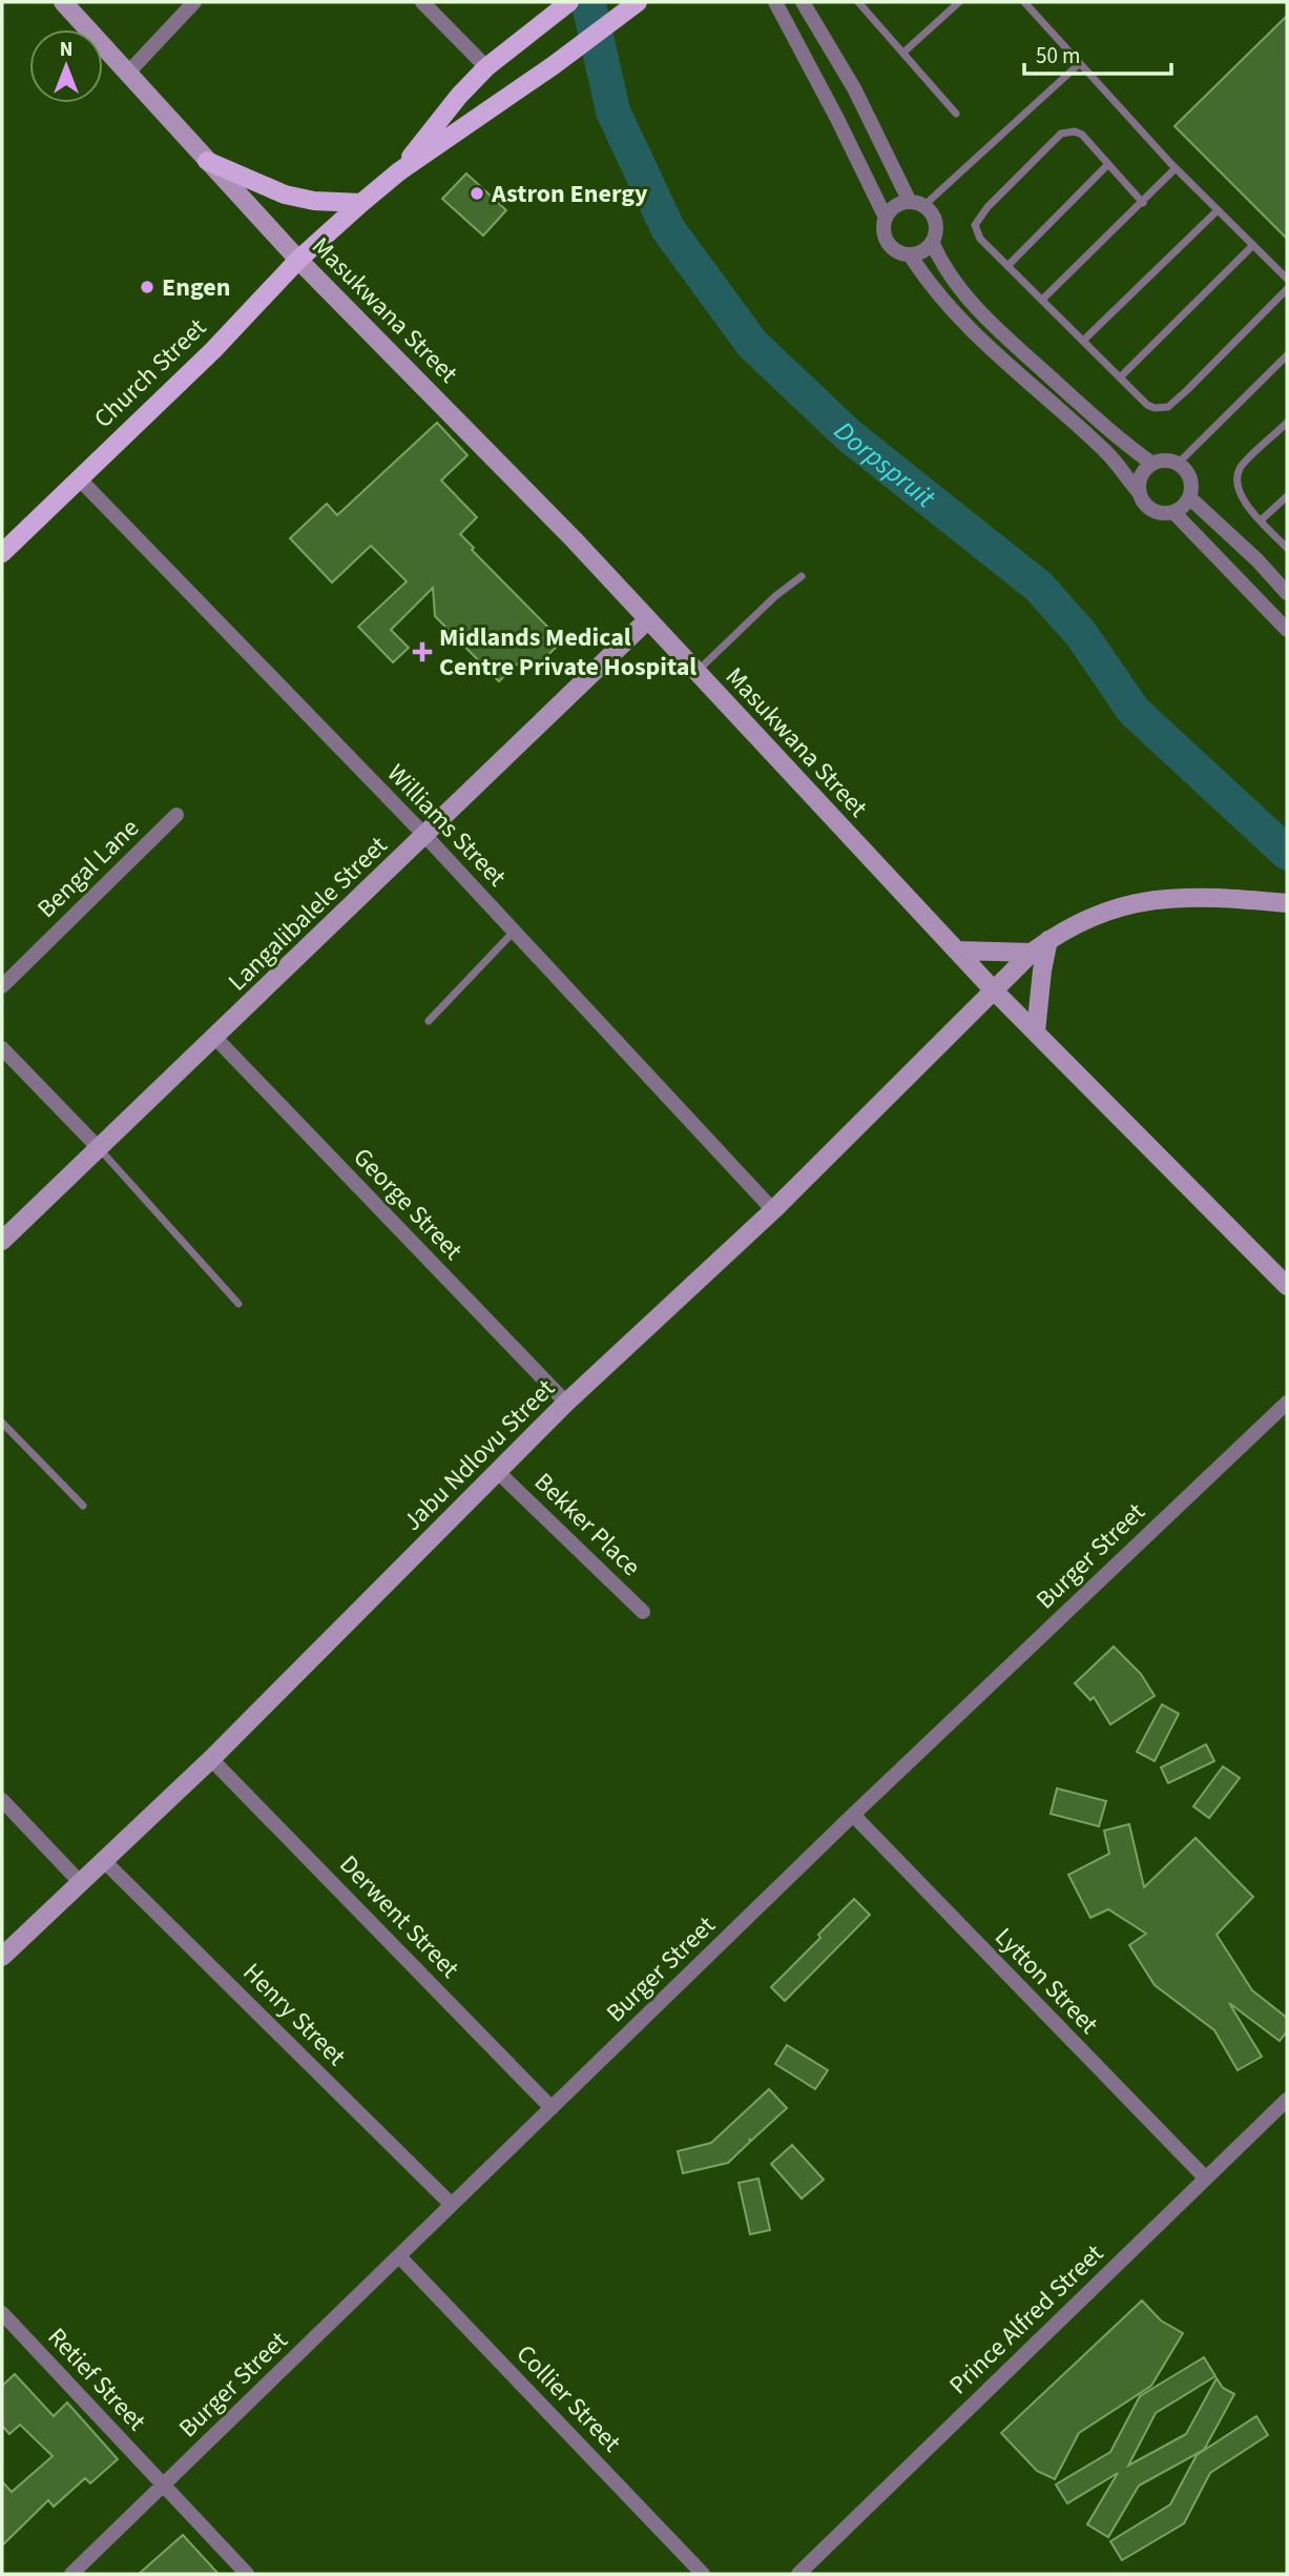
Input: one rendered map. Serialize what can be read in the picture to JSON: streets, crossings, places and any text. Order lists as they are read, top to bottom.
{
  "streets": {
    "main road": ["Church Street"],
    "street": [
      "Masukwana Street",
      "Williams Street",
      "Bengal Lane",
      "Langalibalele Street",
      "George Street",
      "Jabu Ndlovu Street",
      "Bekker Place",
      "Burger Street",
      "Derwent Street",
      "Lytton Street",
      "Henry Street",
      "Prince Alfred Street",
      "Retief Street",
      "Collier Street"
    ]
  },
  "crossings": [
    ["Masukwana Street", "Church Street"],
    ["Masukwana Street", "Langalibalele Street"],
    ["Masukwana Street", "Jabu Ndlovu Street"],
    ["Church Street", "Williams Street"],
    ["Williams Street", "Langalibalele Street"],
    ["Williams Street", "Jabu Ndlovu Street"],
    ["Langalibalele Street", "George Street"],
    ["George Street", "Jabu Ndlovu Street"],
    ["Jabu Ndlovu Street", "Bekker Place"],
    ["Jabu Ndlovu Street", "Derwent Street"],
    ["Jabu Ndlovu Street", "Henry Street"],
    ["Burger Street", "Derwent Street"],
    ["Burger Street", "Lytton Street"],
    ["Burger Street", "Henry Street"],
    ["Burger Street", "Retief Street"],
    ["Burger Street", "Collier Street"],
    ["Lytton Street", "Prince Alfred Street"]
  ],
  "water": ["Dorpspruit"],
  "places": {
    "other": ["Astron Energy", "Engen"],
    "health": ["Midlands Medical Centre Private Hospital"]
  },
  "scale_bar": "50 m",
  "north": "top"
}
